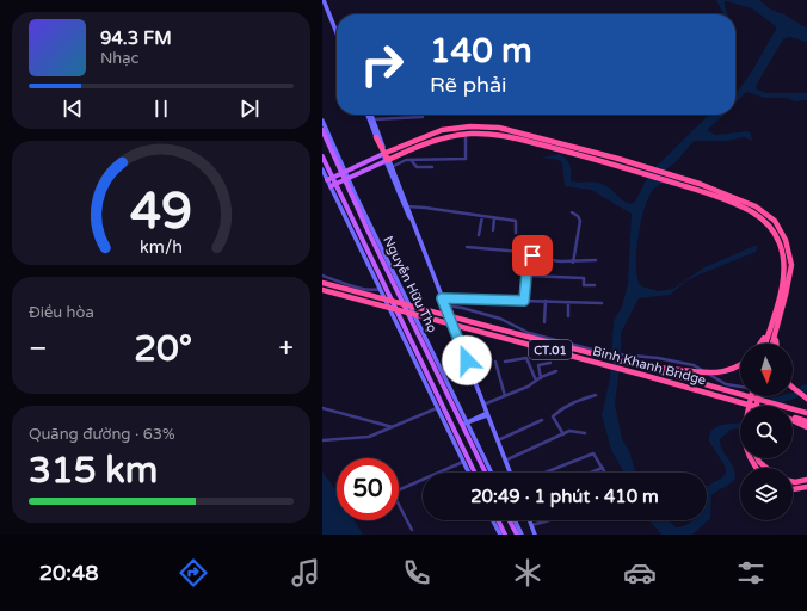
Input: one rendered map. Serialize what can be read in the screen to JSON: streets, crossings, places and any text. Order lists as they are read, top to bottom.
{
  "streets": {
    "highway": ["CT.01", "Binh Khanh Bridge"],
    "main road": ["Nguyễn Hữu Thọ"]
  },
  "crossings": [
    ["CT.01", "Binh Khanh Bridge"]
  ],
  "north": "bottom",
  "page": {
    "turn": ["140 m", "Rẽ phải"],
    "song": ["94.3 FM", "Nhạc"],
    "tile": [
      "Điều hòa",
      ["Quãng đường · 63%", "315 km"]
    ],
    "heat": ["−", "20°", "+"],
    "limit": "50",
    "trip": "20:49 · 1 phút · 410 m",
    "tabs": "20:48",
    "gauge": ["49", "km/h"]
  }
}
